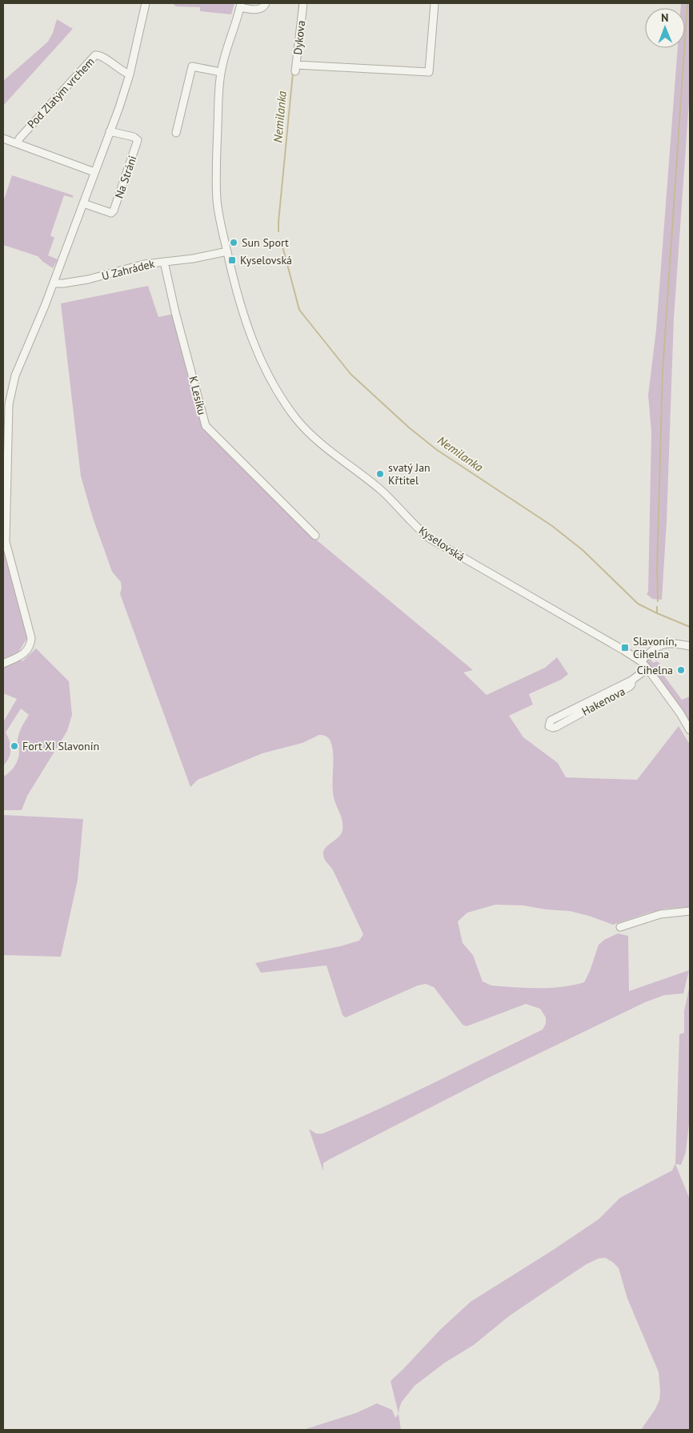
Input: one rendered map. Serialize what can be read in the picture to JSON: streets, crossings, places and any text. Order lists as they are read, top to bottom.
{
  "streets": {
    "street": [
      "Dykova",
      "Pod Zlatým vrchem",
      "Na Stráni",
      "U Zahrádek",
      "K Lesíku",
      "Kyselovská",
      "Hakenova"
    ]
  },
  "crossings": [
    ["U Zahrádek", "K Lesíku"],
    ["U Zahrádek", "Kyselovská"]
  ],
  "water": ["Nemilanka"],
  "places": {
    "other": [
      "Sun Sport",
      "svatý Jan Křtitel",
      "Cihelna",
      "Fort XI Slavonín"
    ],
    "transit": ["Kyselovská", "Slavonín, Cihelna"]
  },
  "north": "top"
}
